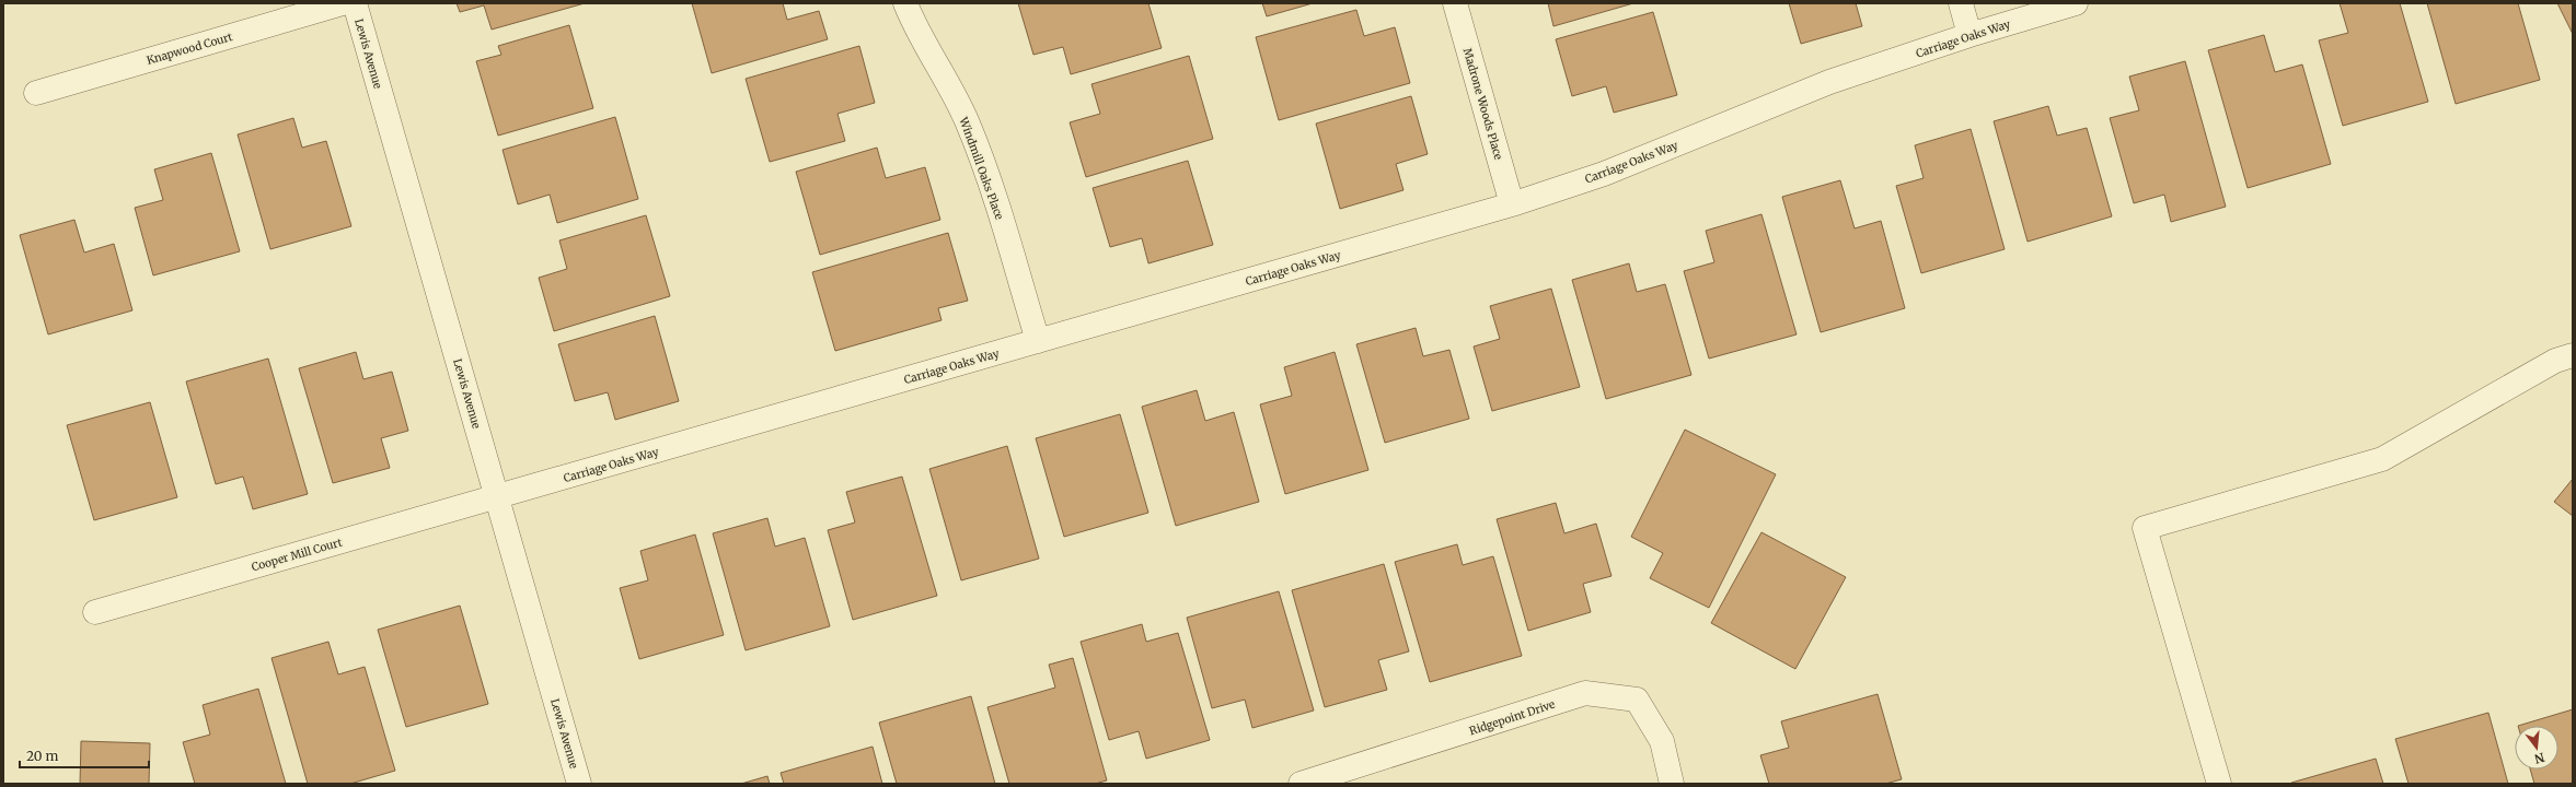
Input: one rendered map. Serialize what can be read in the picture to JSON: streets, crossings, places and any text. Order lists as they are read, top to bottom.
{
  "streets": {
    "street": [
      "Carriage Oaks Way",
      "Knapwood Court",
      "Lewis Avenue",
      "Madrone Woods Place",
      "Windmill Oaks Place",
      "Cooper Mill Court",
      "Ridgepoint Drive"
    ]
  },
  "crossings": [
    ["Carriage Oaks Way", "Lewis Avenue"],
    ["Carriage Oaks Way", "Madrone Woods Place"],
    ["Carriage Oaks Way", "Windmill Oaks Place"],
    ["Carriage Oaks Way", "Cooper Mill Court"],
    ["Lewis Avenue", "Cooper Mill Court"]
  ],
  "scale_bar": "20 m",
  "north": "bottom"
}
